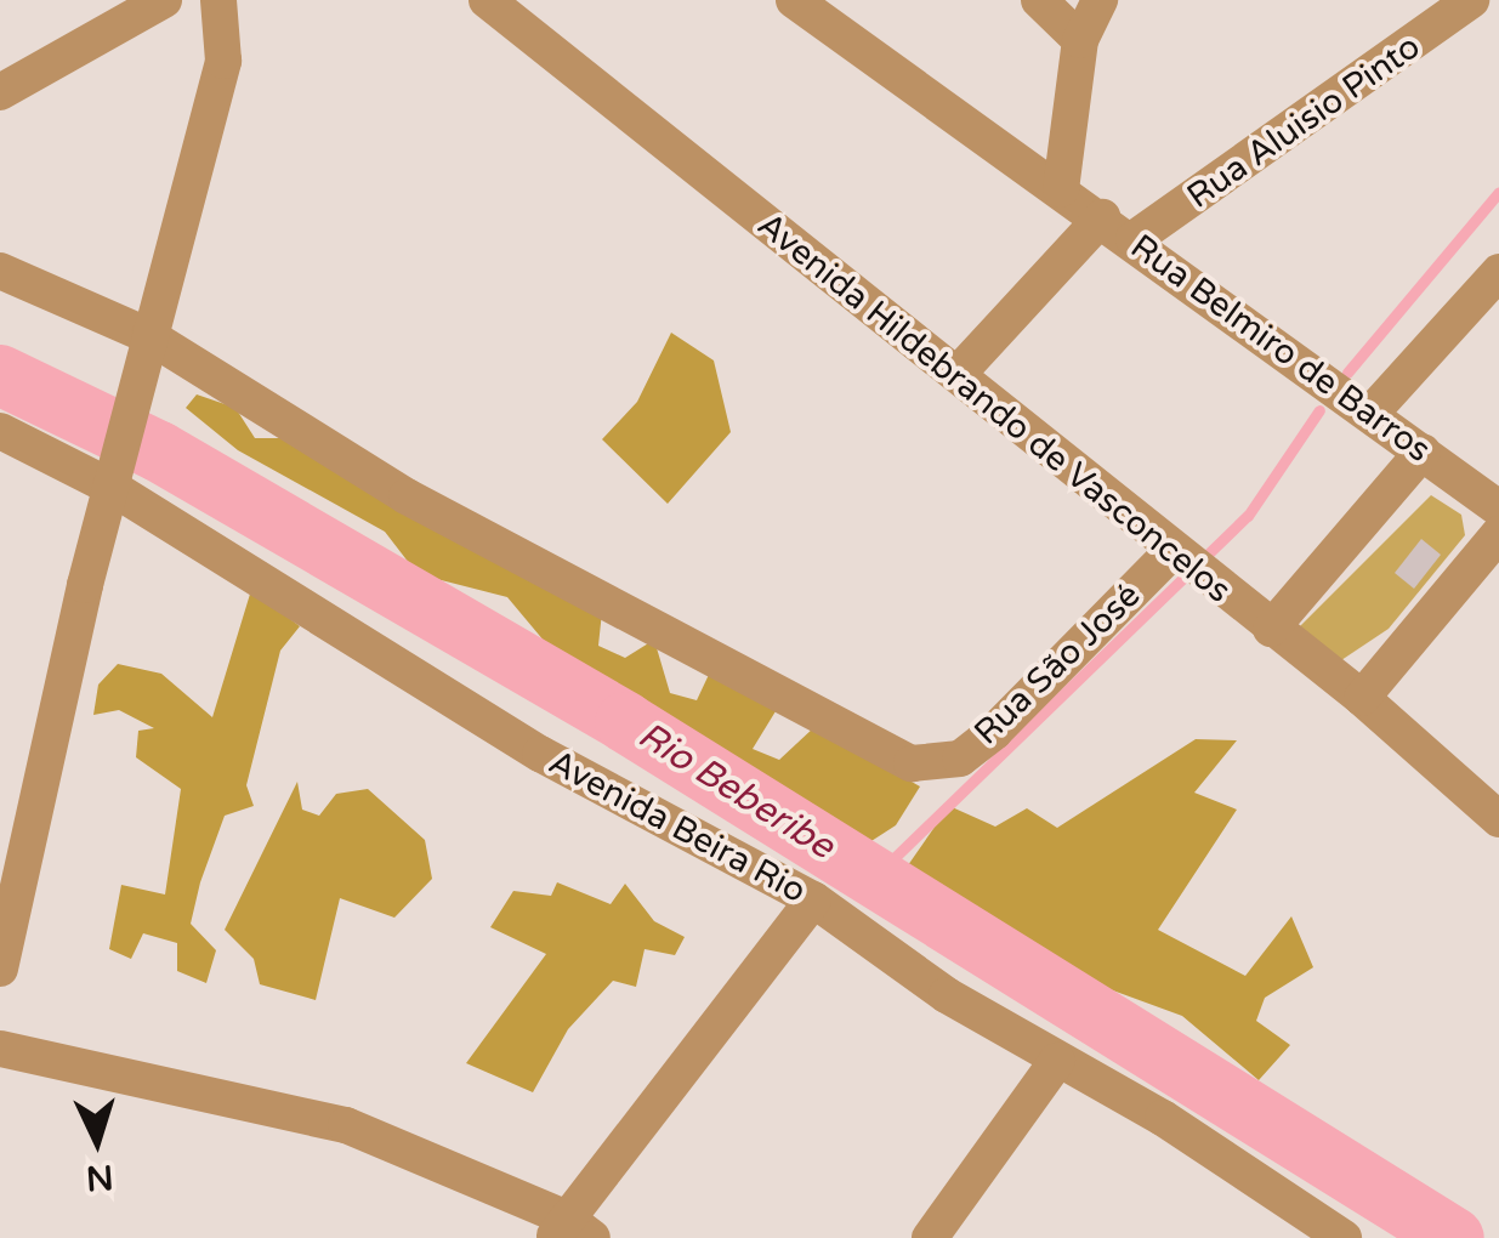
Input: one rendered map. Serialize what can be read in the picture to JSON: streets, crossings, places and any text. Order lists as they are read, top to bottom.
{
  "streets": {
    "street": [
      "Rua Aluisio Pinto",
      "Rua Belmiro de Barros",
      "Avenida Hildebrando de Vasconcelos",
      "Rua São José",
      "Avenida Beira Rio"
    ]
  },
  "crossings": [
    ["Rua Aluisio Pinto", "Rua Belmiro de Barros"],
    ["Avenida Hildebrando de Vasconcelos", "Rua São José"]
  ],
  "water": ["Rio Beberibe"],
  "north": "bottom"
}
